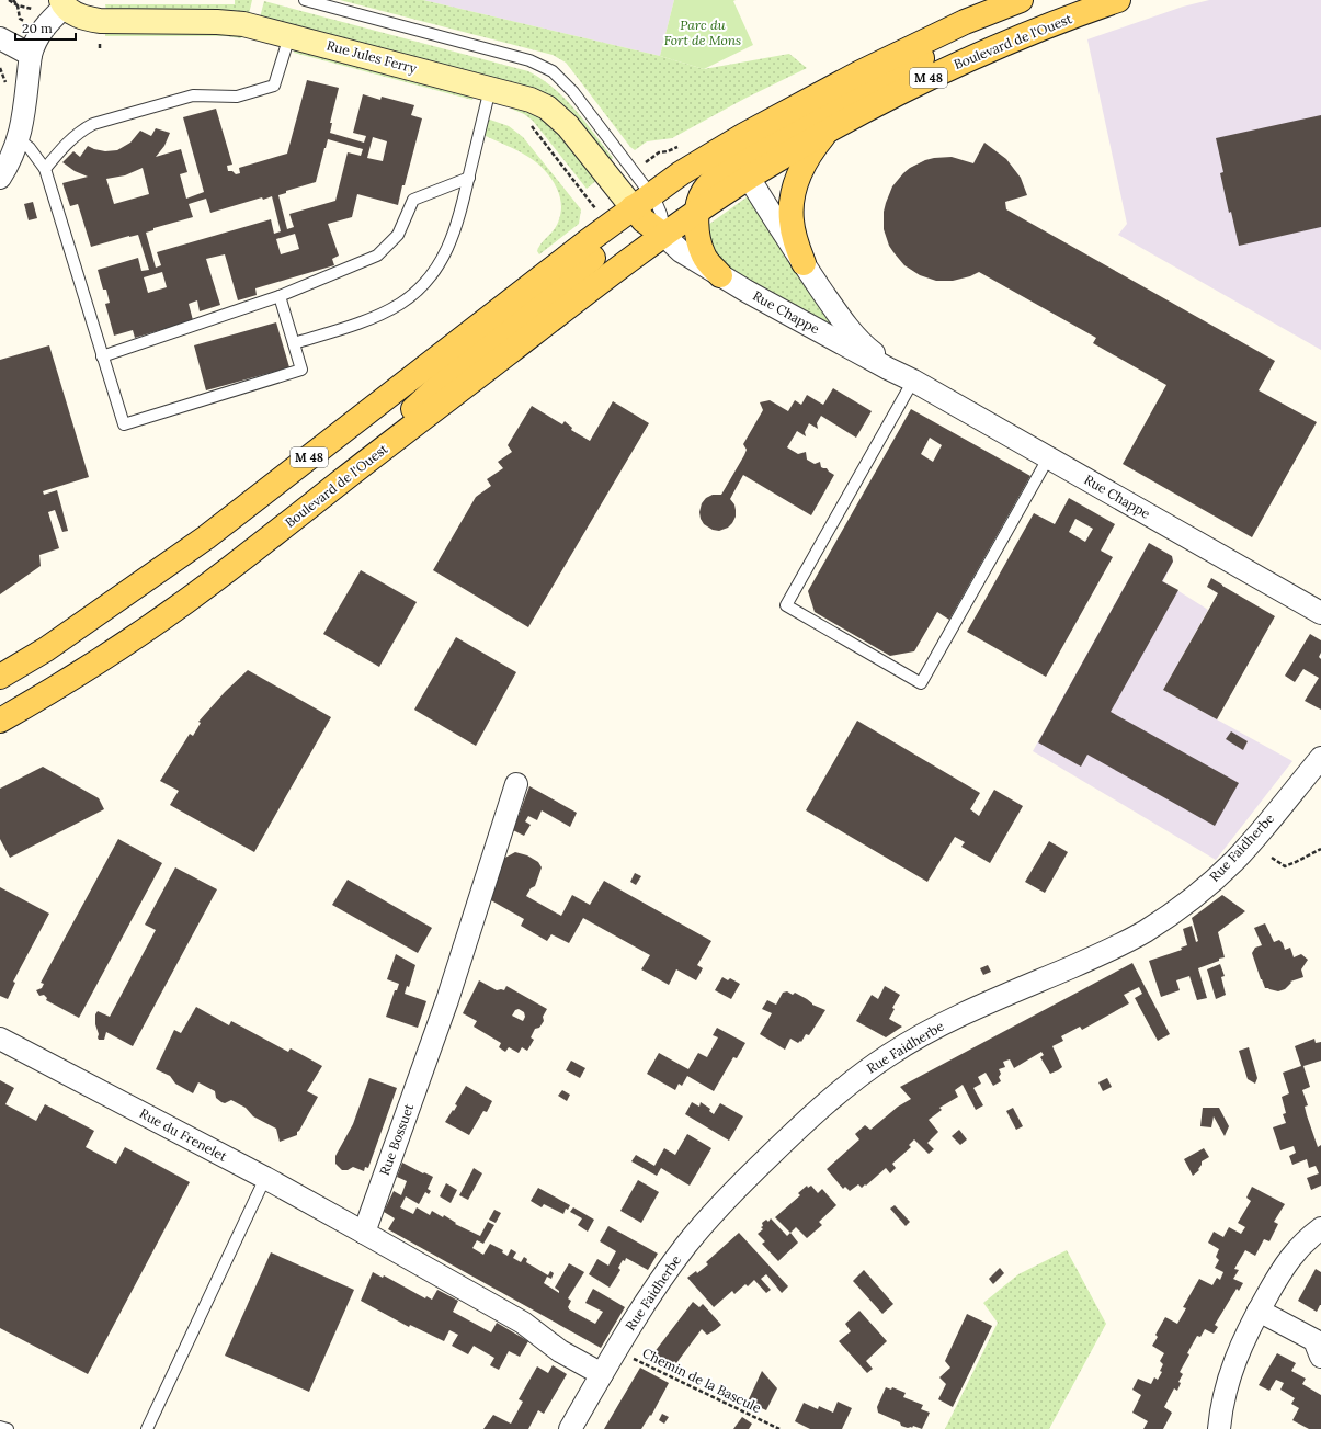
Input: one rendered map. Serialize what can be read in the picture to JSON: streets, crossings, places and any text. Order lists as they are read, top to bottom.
{
  "streets": {
    "main road": ["Boulevard de l'Ouest", "Rue Jules Ferry", "M 48"],
    "street": [
      "Rue Chappe",
      "Rue Faidherbe",
      "Rue du Frenelet",
      "Rue Bossuet"
    ],
    "path": ["Chemin de la Bascule"]
  },
  "crossings": [
    ["Boulevard de l'Ouest", "Rue Chappe"],
    ["Rue Jules Ferry", "M 48"],
    ["Rue Faidherbe", "Chemin de la Bascule"],
    ["Rue du Frenelet", "Rue Bossuet"]
  ],
  "parks": ["Parc du Fort de Mons"],
  "scale_bar": "20 m"
}
